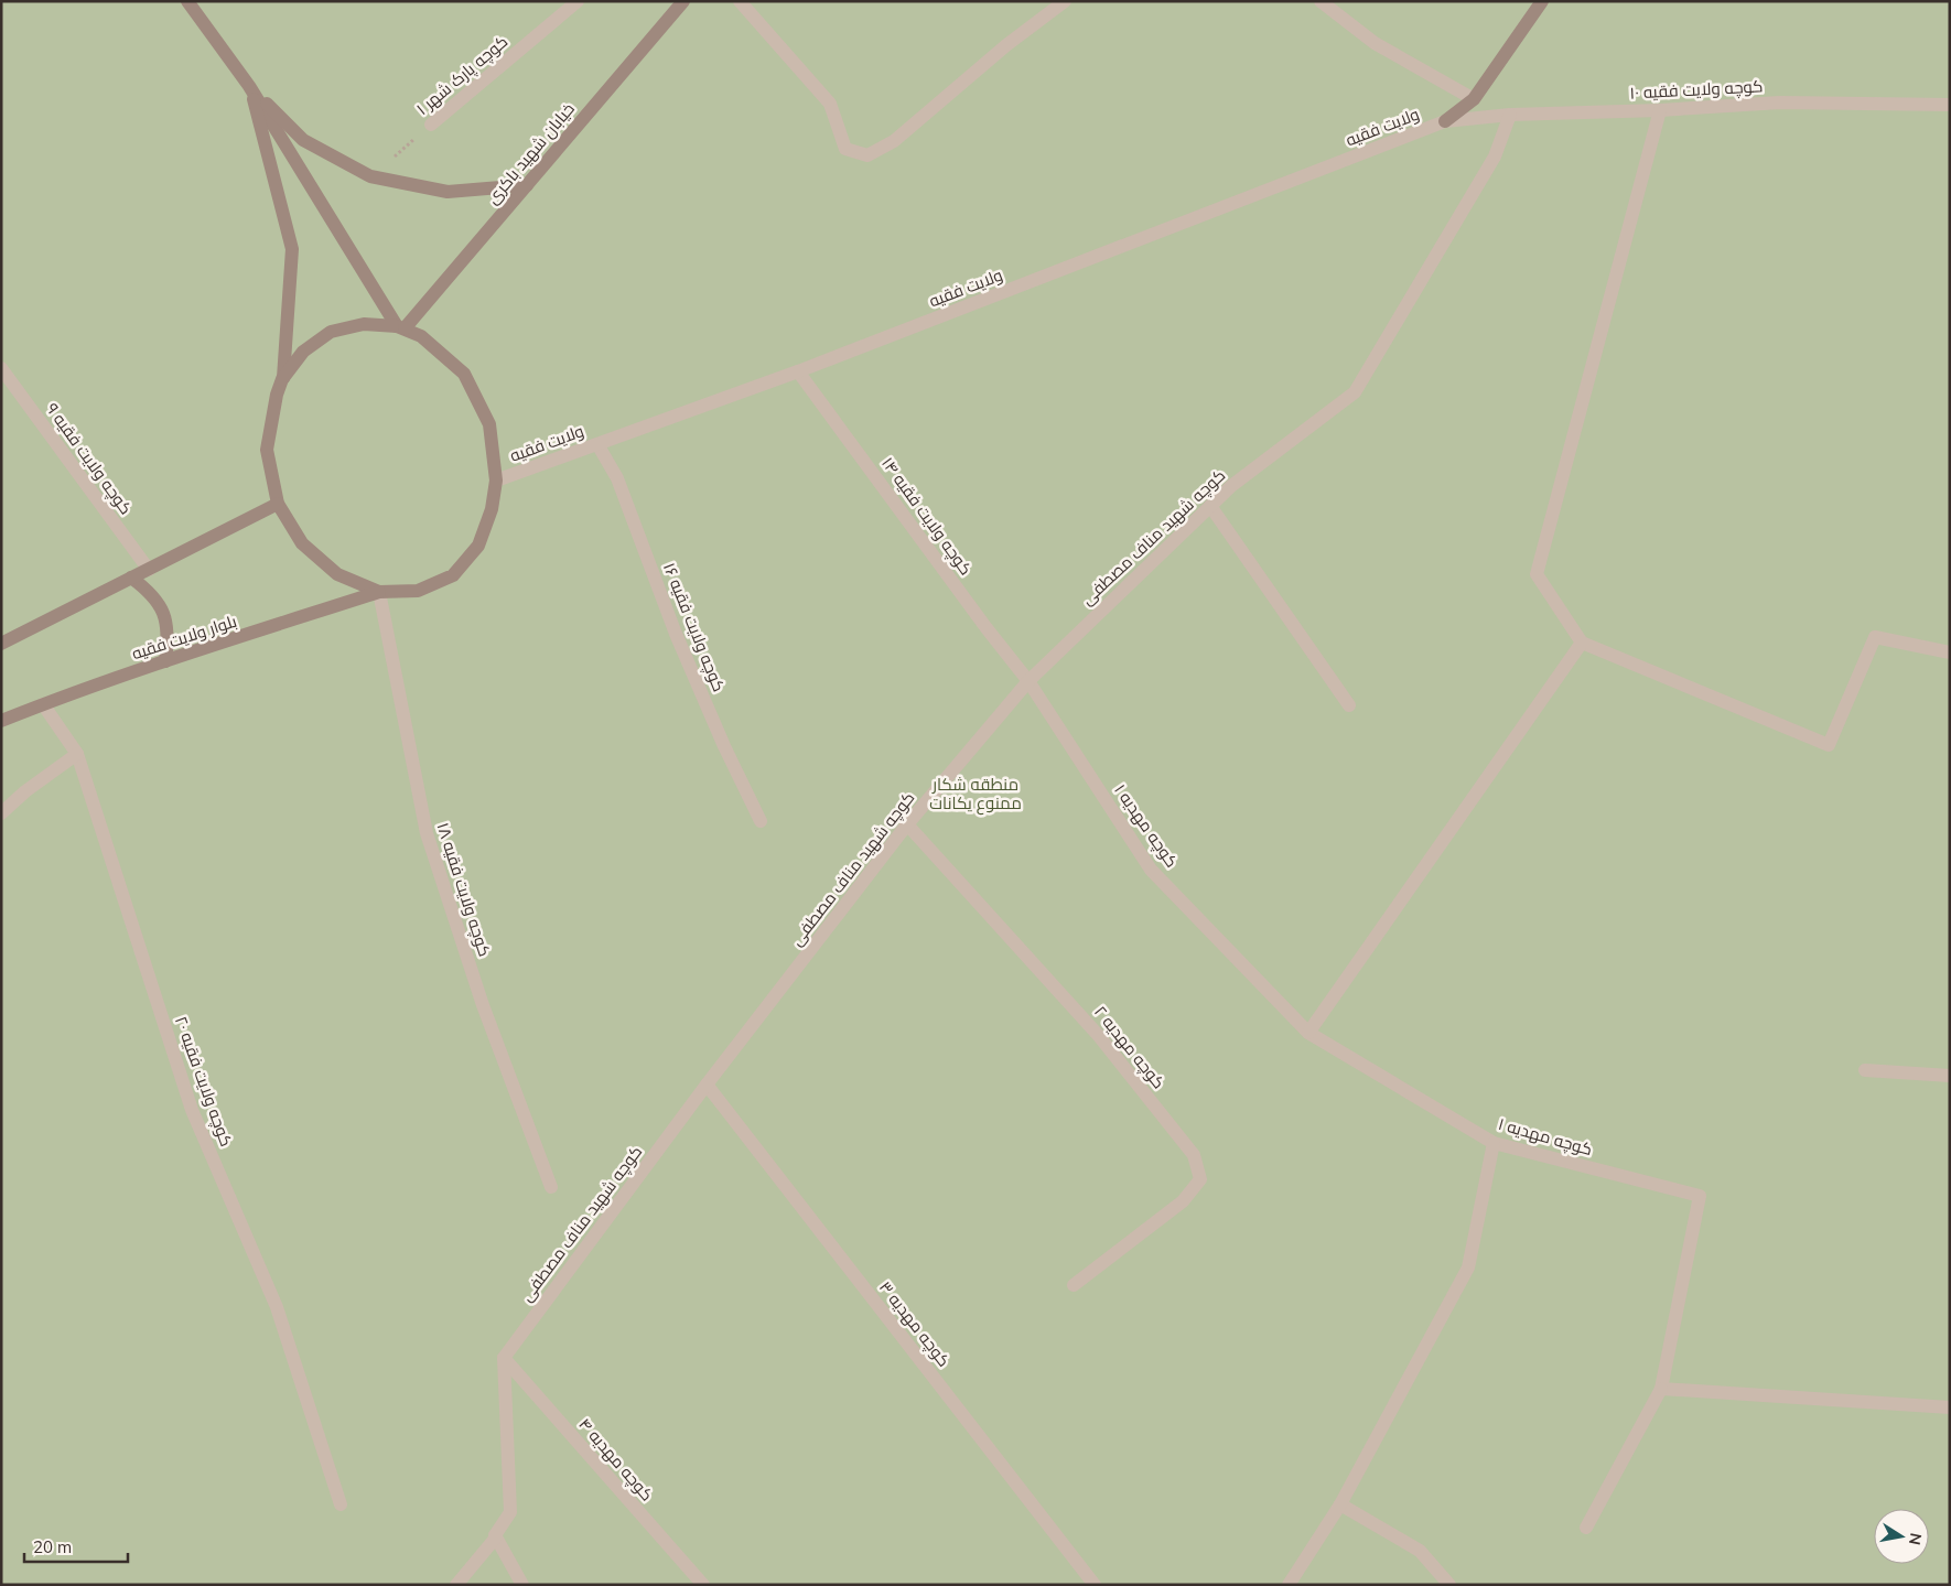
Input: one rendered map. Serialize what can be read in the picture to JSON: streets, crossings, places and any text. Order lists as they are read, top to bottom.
{
  "streets": {
    "main road": ["خیابان شهید باکری", "بلوار ولایت فقیه"],
    "street": [
      "کوچه پارک شهر ۱",
      "کوچه ولایت فقیه ۱۰",
      "ولایت فقیه",
      "کوچه ولایت فقیه ۹",
      "کوچه ولایت فقیه ۱۴",
      "کوچه شهید مناف مصطفی",
      "کوچه ولایت فقیه ۱۶",
      "کوچه مهدیه ۱",
      "کوچه ولایت فقیه ۱۸",
      "کوچه مهدیه ۲",
      "کوچه ولایت فقیه ۲۰",
      "کوچه مهدیه ۳",
      "کوچه مهدیه ۴"
    ]
  },
  "crossings": [
    ["کوچه ولایت فقیه ۱۰", "ولایت فقیه"],
    ["کوچه ولایت فقیه ۱۰", "کوچه شهید مناف مصطفی"],
    ["ولایت فقیه", "کوچه ولایت فقیه ۱۴"],
    ["ولایت فقیه", "کوچه ولایت فقیه ۱۶"],
    ["کوچه ولایت فقیه ۱۴", "کوچه شهید مناف مصطفی"],
    ["کوچه ولایت فقیه ۱۴", "کوچه مهدیه ۱"],
    ["کوچه شهید مناف مصطفی", "کوچه مهدیه ۱"],
    ["کوچه شهید مناف مصطفی", "کوچه مهدیه ۲"],
    ["کوچه شهید مناف مصطفی", "کوچه مهدیه ۳"],
    ["کوچه شهید مناف مصطفی", "کوچه مهدیه ۴"],
    ["بلوار ولایت فقیه", "کوچه ولایت فقیه ۱۸"],
    ["بلوار ولایت فقیه", "کوچه ولایت فقیه ۲۰"]
  ],
  "parks": ["منطقه شکار ممنوع یکانات"],
  "scale_bar": "20 m",
  "north": "right"
}
